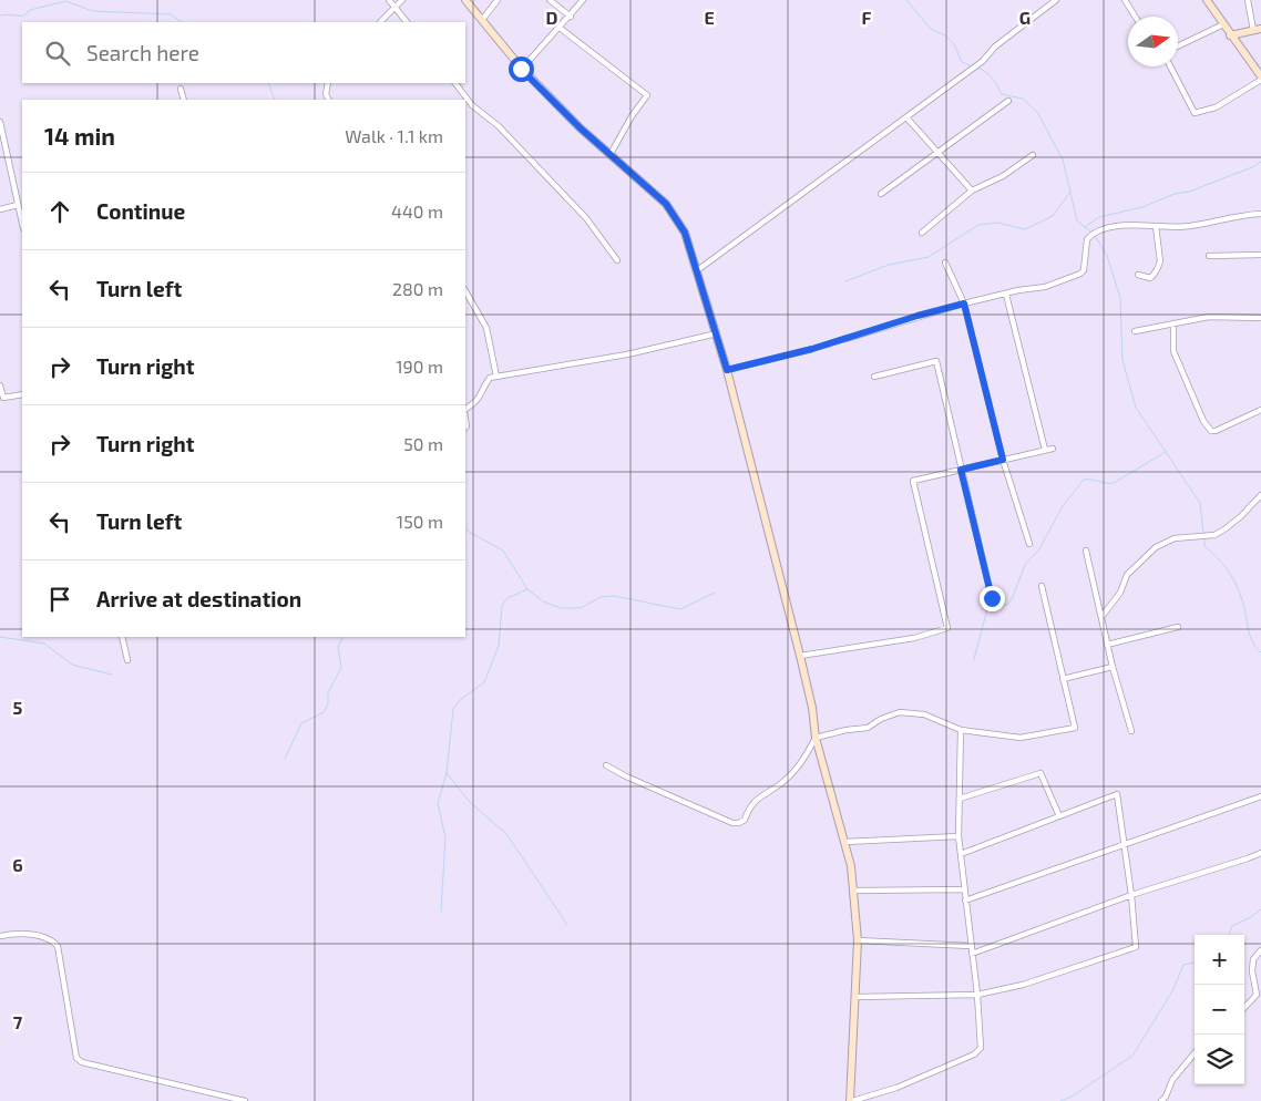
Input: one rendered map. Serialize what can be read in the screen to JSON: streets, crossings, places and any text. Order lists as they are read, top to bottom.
{
  "north": "right",
  "page": {
    "search": "Search here",
    "heading": ["14 min", "Walk · 1.1 km"],
    "list": [
      ["Continue", "440 m"],
      ["Turn left", "280 m"],
      ["Turn right", "190 m"],
      ["Turn right", "50 m"],
      ["Turn left", "150 m"],
      "Arrive at destination"
    ],
    "map_buttons": ["+", "−"]
  },
  "grid": {
    "columns": [
      "D",
      "E",
      "F",
      "G"
    ],
    "rows": ["5", "6", "7"]
  }
}
